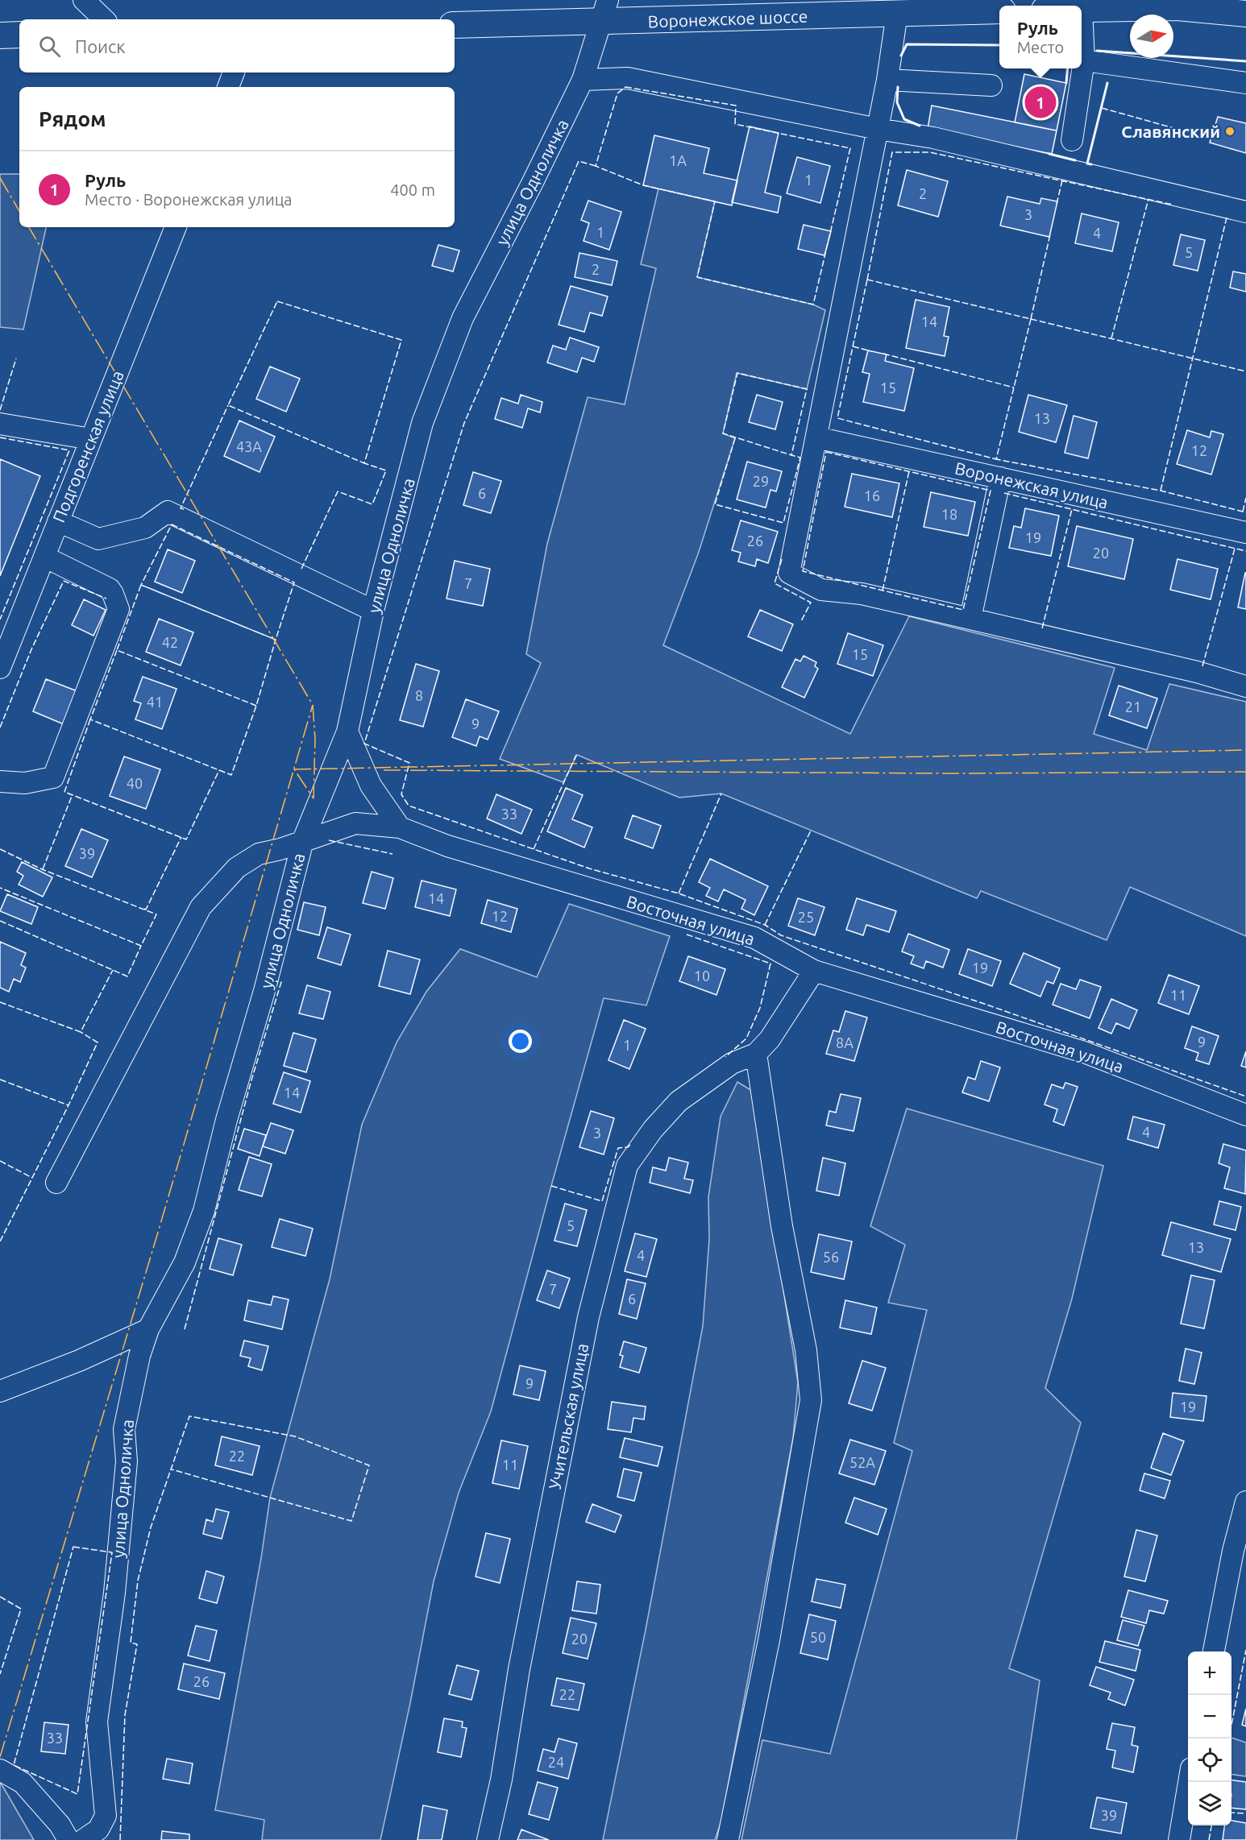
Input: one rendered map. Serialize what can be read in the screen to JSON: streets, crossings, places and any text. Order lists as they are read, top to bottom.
{
  "streets": {
    "main road": ["Воронежское шоссе"],
    "street": [
      "улица Одноличка",
      "Подгоренская улица",
      "Воронежская улица",
      "Восточная улица",
      "Учительская улица"
    ]
  },
  "crossings": [
    ["Воронежское шоссе", "улица Одноличка"],
    ["улица Одноличка", "Восточная улица"],
    ["Восточная улица", "Учительская улица"]
  ],
  "places": ["Славянский"],
  "house_numbers": [
    "1А",
    "1",
    "2",
    "3",
    "1",
    "4",
    "5",
    "2",
    "14",
    "15",
    "13",
    "43А",
    "12",
    "29",
    "6",
    "16",
    "18",
    "19",
    "26",
    "20",
    "7",
    "42",
    "15",
    "8",
    "41",
    "21",
    "9",
    "40",
    "33",
    "39",
    "14",
    "12",
    "25",
    "19",
    "10",
    "11",
    "9",
    "8А",
    "1",
    "14",
    "4",
    "3",
    "5",
    "13",
    "4",
    "56",
    "7",
    "6",
    "9",
    "19",
    "22",
    "52А",
    "11",
    "50",
    "20",
    "26",
    "22",
    "33",
    "24",
    "39"
  ],
  "north": "right",
  "page": {
    "popup": ["Руль", "Место"],
    "search": "Поиск",
    "pins": "1",
    "heading": "Рядом",
    "list": [
      {
        "mark": "1",
        "name": "Руль",
        "note": "Место · Воронежская улица",
        "value": "400 m"
      }
    ],
    "map_buttons": ["+", "−"]
  }
}
